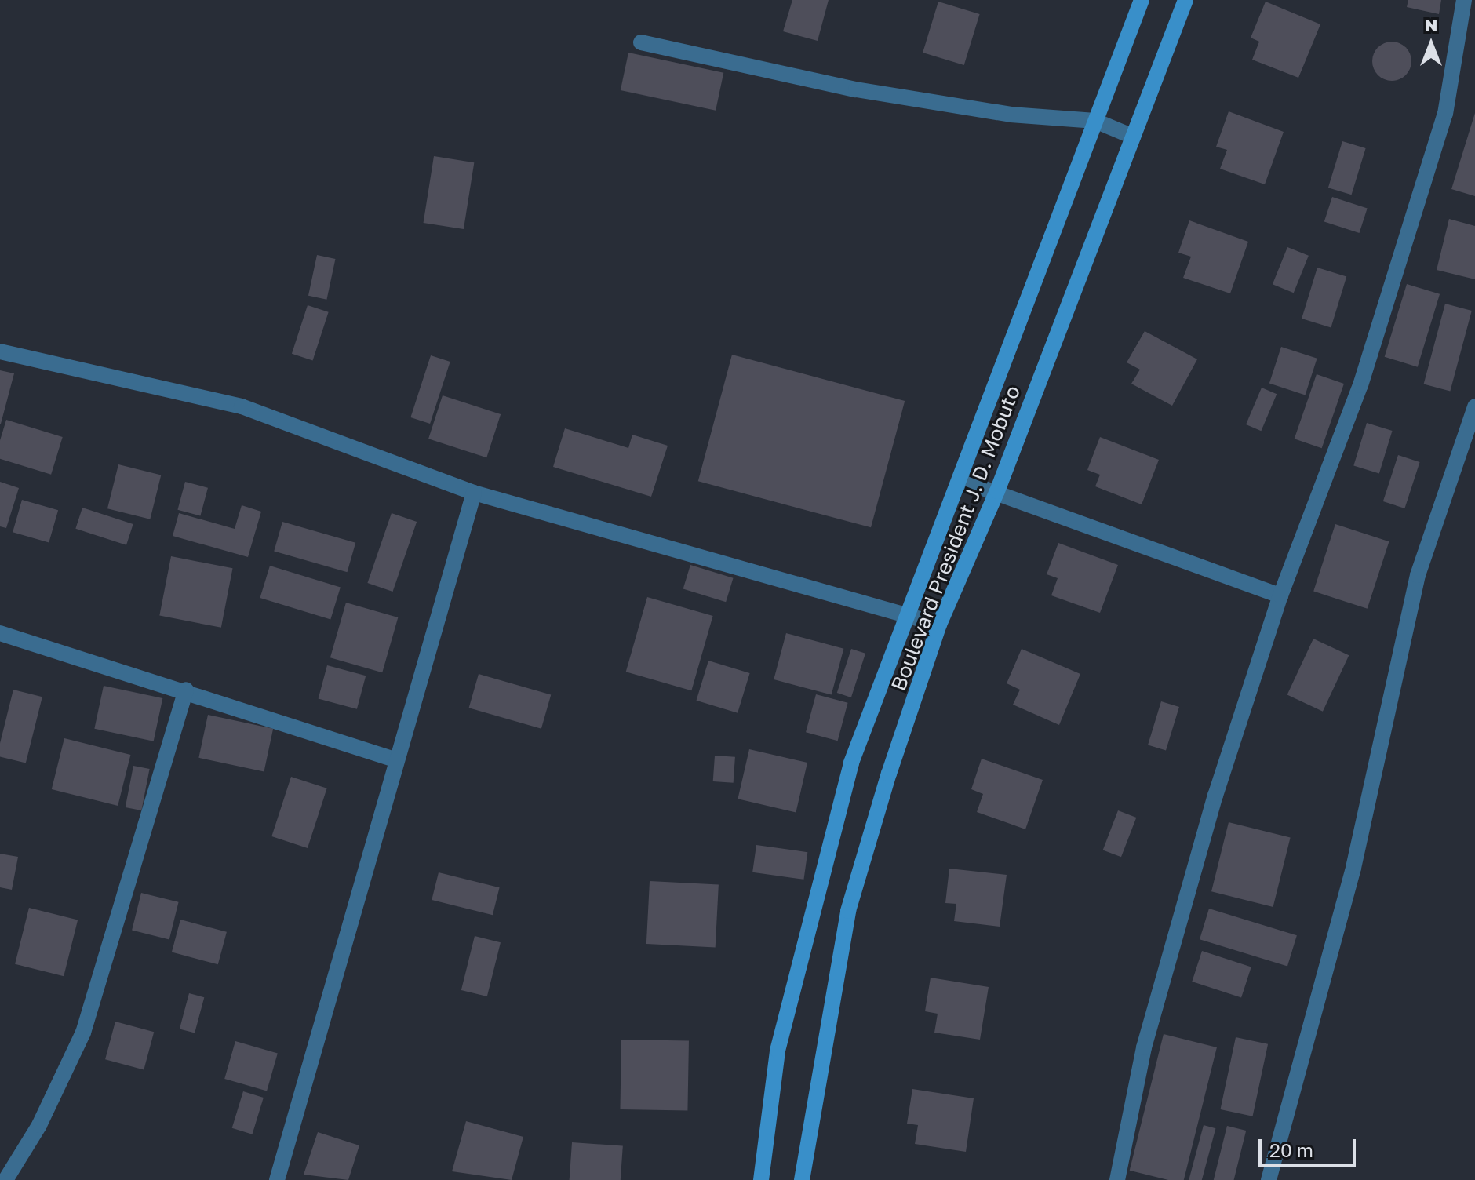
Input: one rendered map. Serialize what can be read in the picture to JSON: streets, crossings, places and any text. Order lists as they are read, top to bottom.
{
  "streets": {
    "street": ["Boulevard President J. D. Mobuto"]
  },
  "scale_bar": "20 m",
  "north": "top"
}
